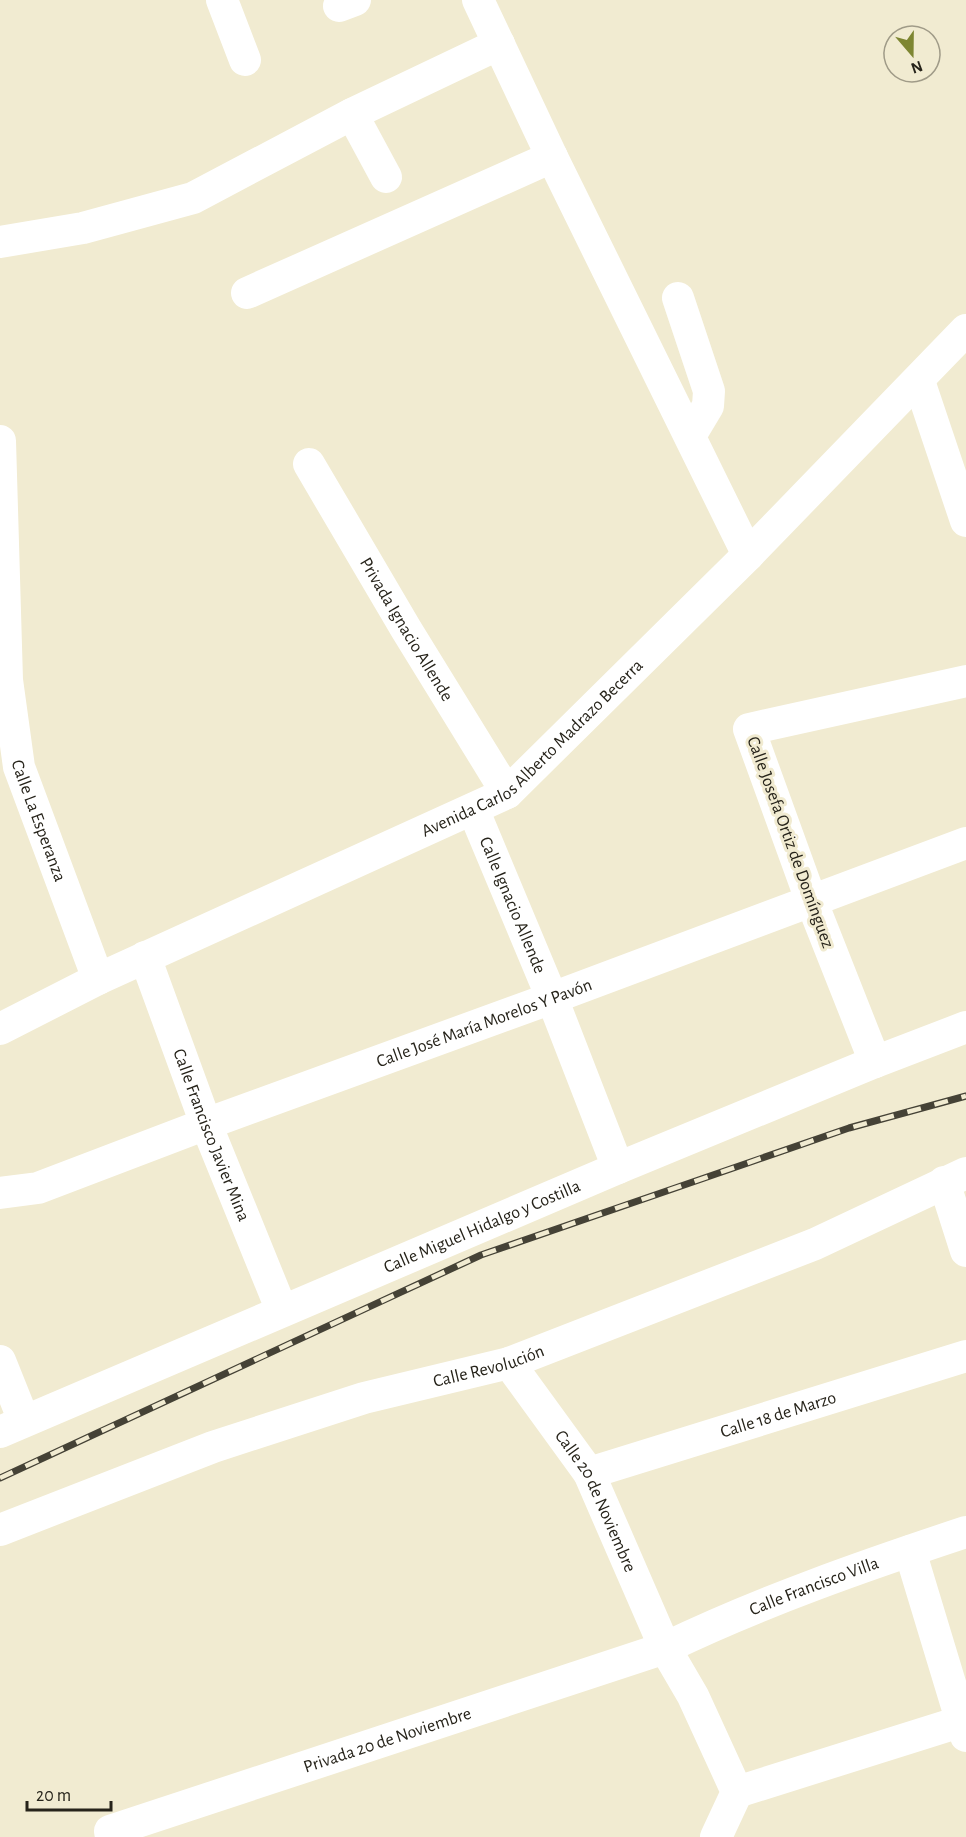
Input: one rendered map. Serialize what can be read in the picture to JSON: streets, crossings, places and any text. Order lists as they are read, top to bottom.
{
  "streets": {
    "street": [
      "Privada Ignacio Allende",
      "Avenida Carlos Alberto Madrazo Becerra",
      "Calle La Esperanza",
      "Calle Josefa Ortiz de Domínguez",
      "Calle Ignacio Allende",
      "Calle José María Morelos Y Pavón",
      "Calle Francisco Javier Mina",
      "Calle Miguel Hidalgo y Costilla",
      "Calle Revolución",
      "Calle 18 de Marzo",
      "Calle 20 de Noviembre",
      "Calle Francisco Villa",
      "Privada 20 de Noviembre"
    ]
  },
  "crossings": [
    ["Privada Ignacio Allende", "Avenida Carlos Alberto Madrazo Becerra"],
    ["Avenida Carlos Alberto Madrazo Becerra", "Calle La Esperanza"],
    ["Avenida Carlos Alberto Madrazo Becerra", "Calle Ignacio Allende"],
    ["Avenida Carlos Alberto Madrazo Becerra", "Calle Francisco Javier Mina"],
    ["Calle Josefa Ortiz de Domínguez", "Calle José María Morelos Y Pavón"],
    ["Calle Josefa Ortiz de Domínguez", "Calle Miguel Hidalgo y Costilla"],
    ["Calle Ignacio Allende", "Calle José María Morelos Y Pavón"],
    ["Calle Ignacio Allende", "Calle Miguel Hidalgo y Costilla"],
    ["Calle José María Morelos Y Pavón", "Calle Francisco Javier Mina"],
    ["Calle Francisco Javier Mina", "Calle Miguel Hidalgo y Costilla"],
    ["Calle Revolución", "Calle 20 de Noviembre"],
    ["Calle 18 de Marzo", "Calle 20 de Noviembre"],
    ["Calle 20 de Noviembre", "Calle Francisco Villa"],
    ["Calle 20 de Noviembre", "Privada 20 de Noviembre"],
    ["Calle Francisco Villa", "Privada 20 de Noviembre"]
  ],
  "scale_bar": "20 m",
  "north": "bottom"
}
